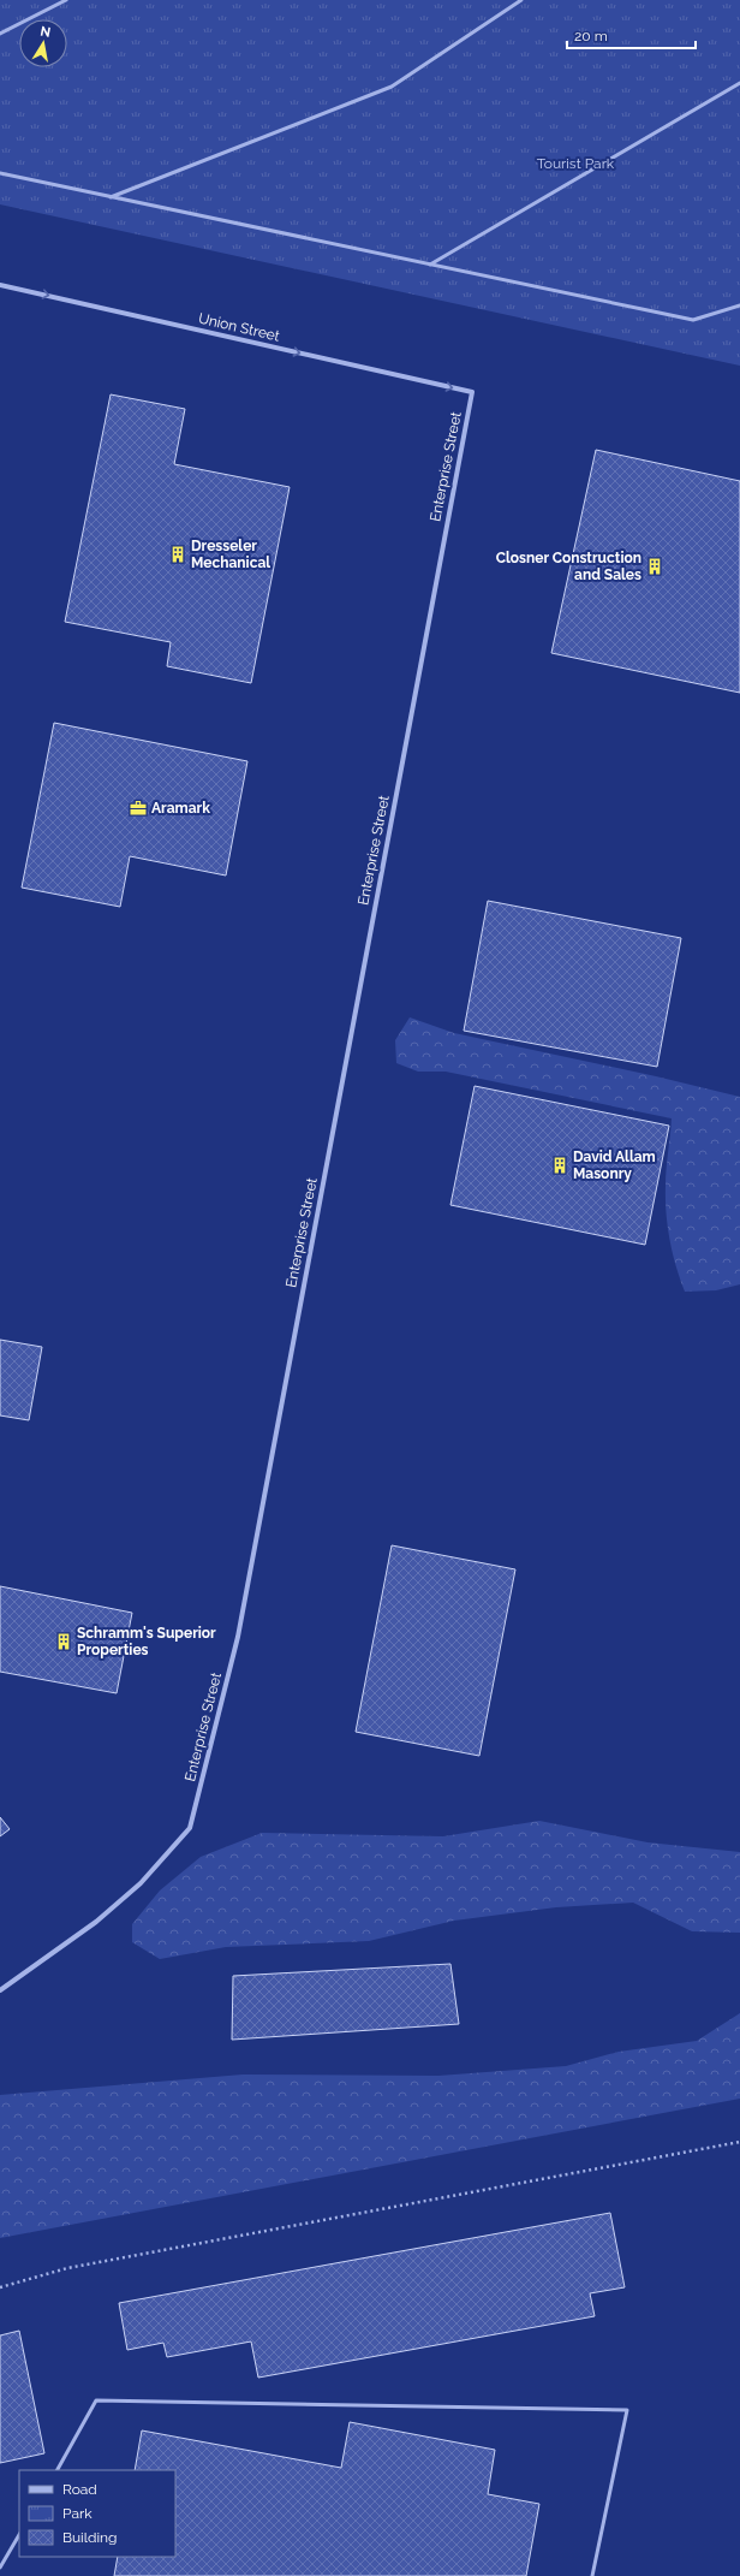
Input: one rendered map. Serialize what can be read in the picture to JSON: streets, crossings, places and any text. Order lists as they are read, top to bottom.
{
  "streets": {
    "street": ["Union Street", "Enterprise Street"]
  },
  "crossings": [
    ["Union Street", "Enterprise Street"]
  ],
  "one_way": ["Union Street"],
  "parks": ["Tourist Park"],
  "places": {
    "building": [
      "Dresseler Mechanical",
      "Closner Construction and Sales",
      "David Allam Masonry",
      "Schramm's Superior Properties"
    ],
    "office": ["Aramark"]
  },
  "legend": ["Road", "Park", "Building"],
  "scale_bar": "20 m",
  "north": "top"
}
